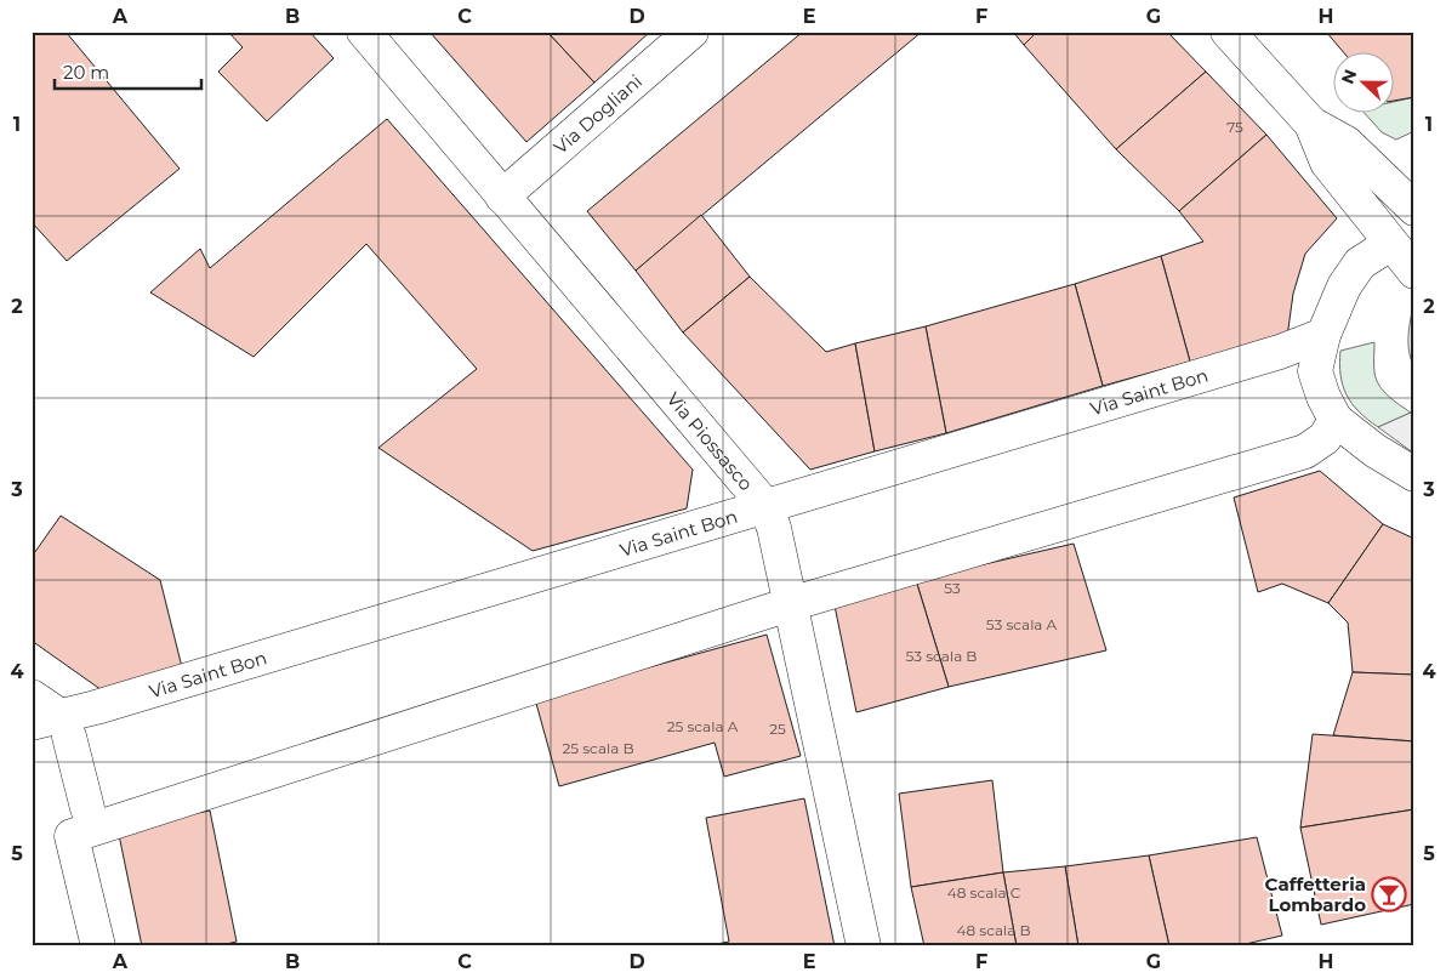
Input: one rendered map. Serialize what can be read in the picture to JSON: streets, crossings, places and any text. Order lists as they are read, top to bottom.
{
  "streets": {
    "street": ["Via Dogliani", "Via Saint Bon", "Via Piossasco"]
  },
  "crossings": [
    ["Via Dogliani", "Via Piossasco"],
    ["Via Saint Bon", "Via Piossasco"]
  ],
  "places": {
    "bar": ["Caffetteria Lombardo"]
  },
  "house_numbers": [
    "75",
    "53",
    "53 scala A",
    "53 scala B",
    "25 scala A",
    "25",
    "25 scala B",
    "48 scala C",
    "48 scala B"
  ],
  "scale_bar": "20 m",
  "north": "left",
  "grid": {
    "columns": [
      "A",
      "B",
      "C",
      "D",
      "E",
      "F",
      "G",
      "H"
    ],
    "rows": [
      "1",
      "2",
      "3",
      "4",
      "5"
    ]
  }
}
